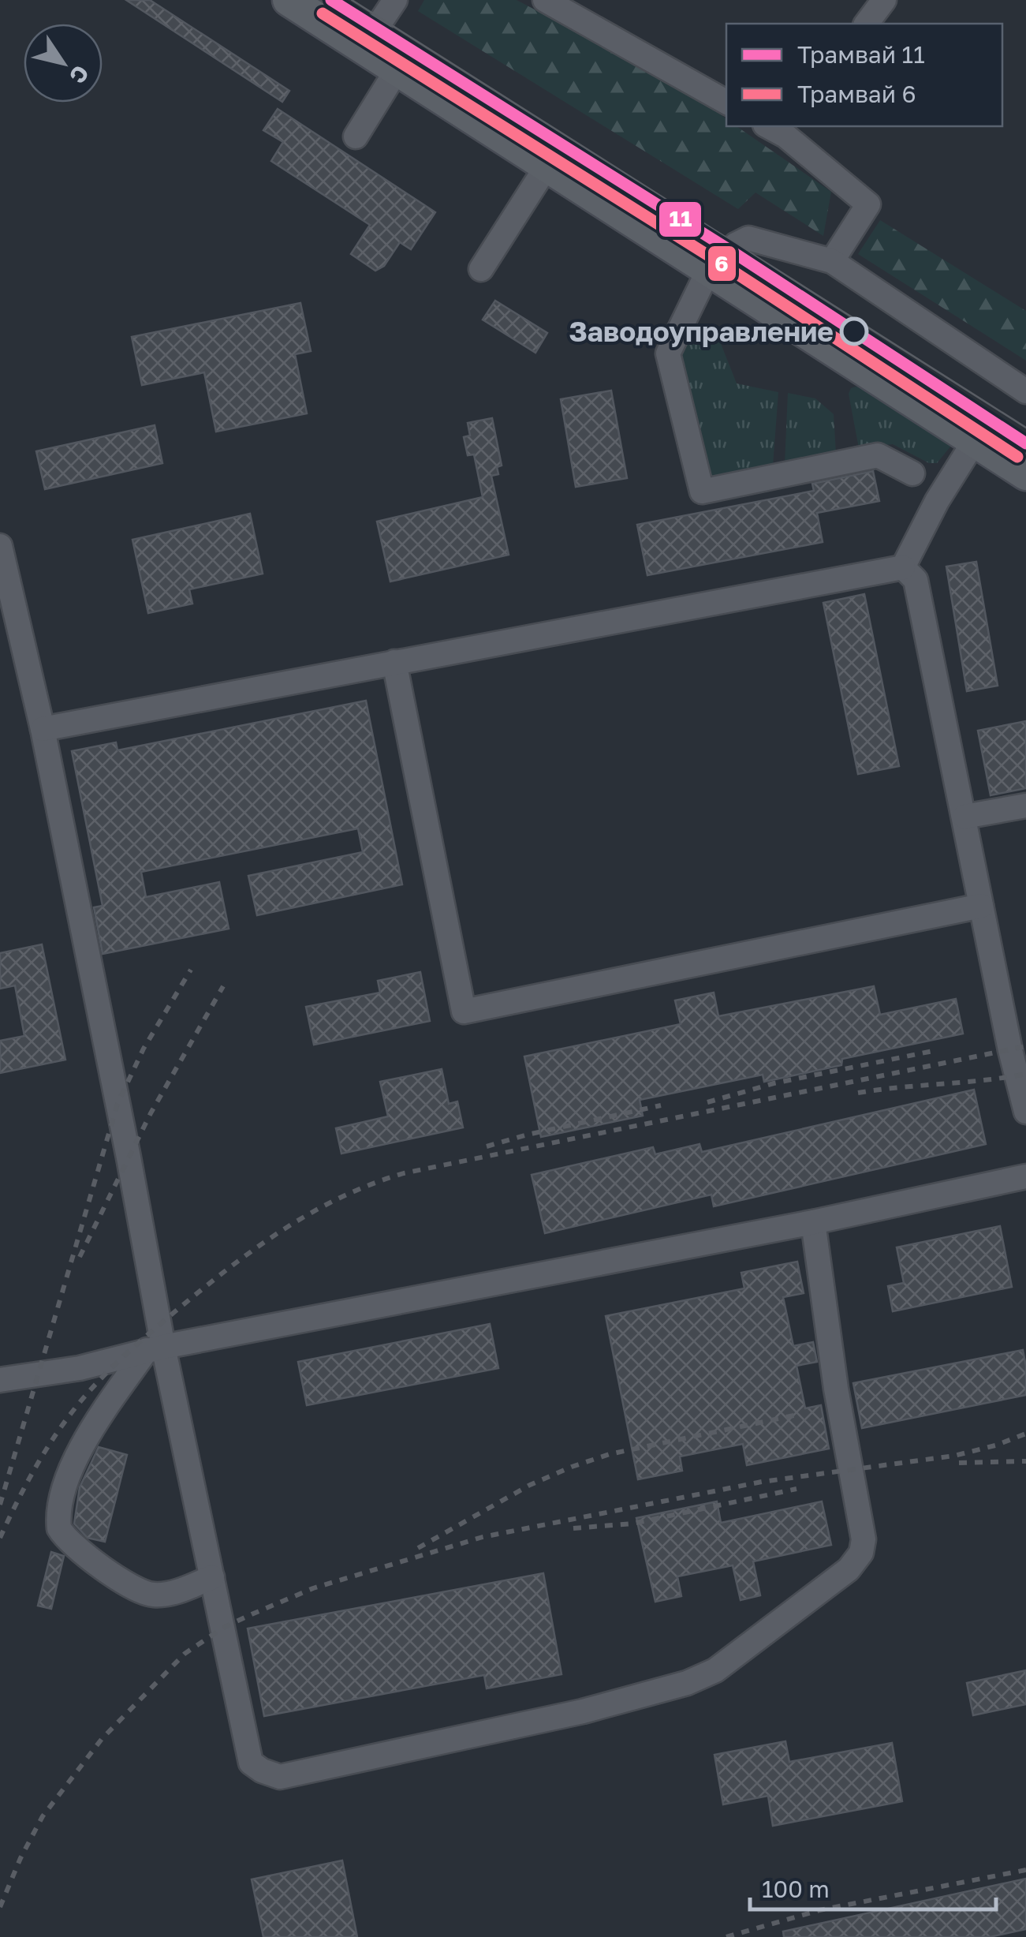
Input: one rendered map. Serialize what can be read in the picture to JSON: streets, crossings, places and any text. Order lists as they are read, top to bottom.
{
  "places": ["Заводоуправление"],
  "lines": ["tram line 11", "tram line 6"],
  "legend": ["Трамвай 11", "Трамвай 6"],
  "scale_bar": "100 m",
  "north": "bottom right"
}
